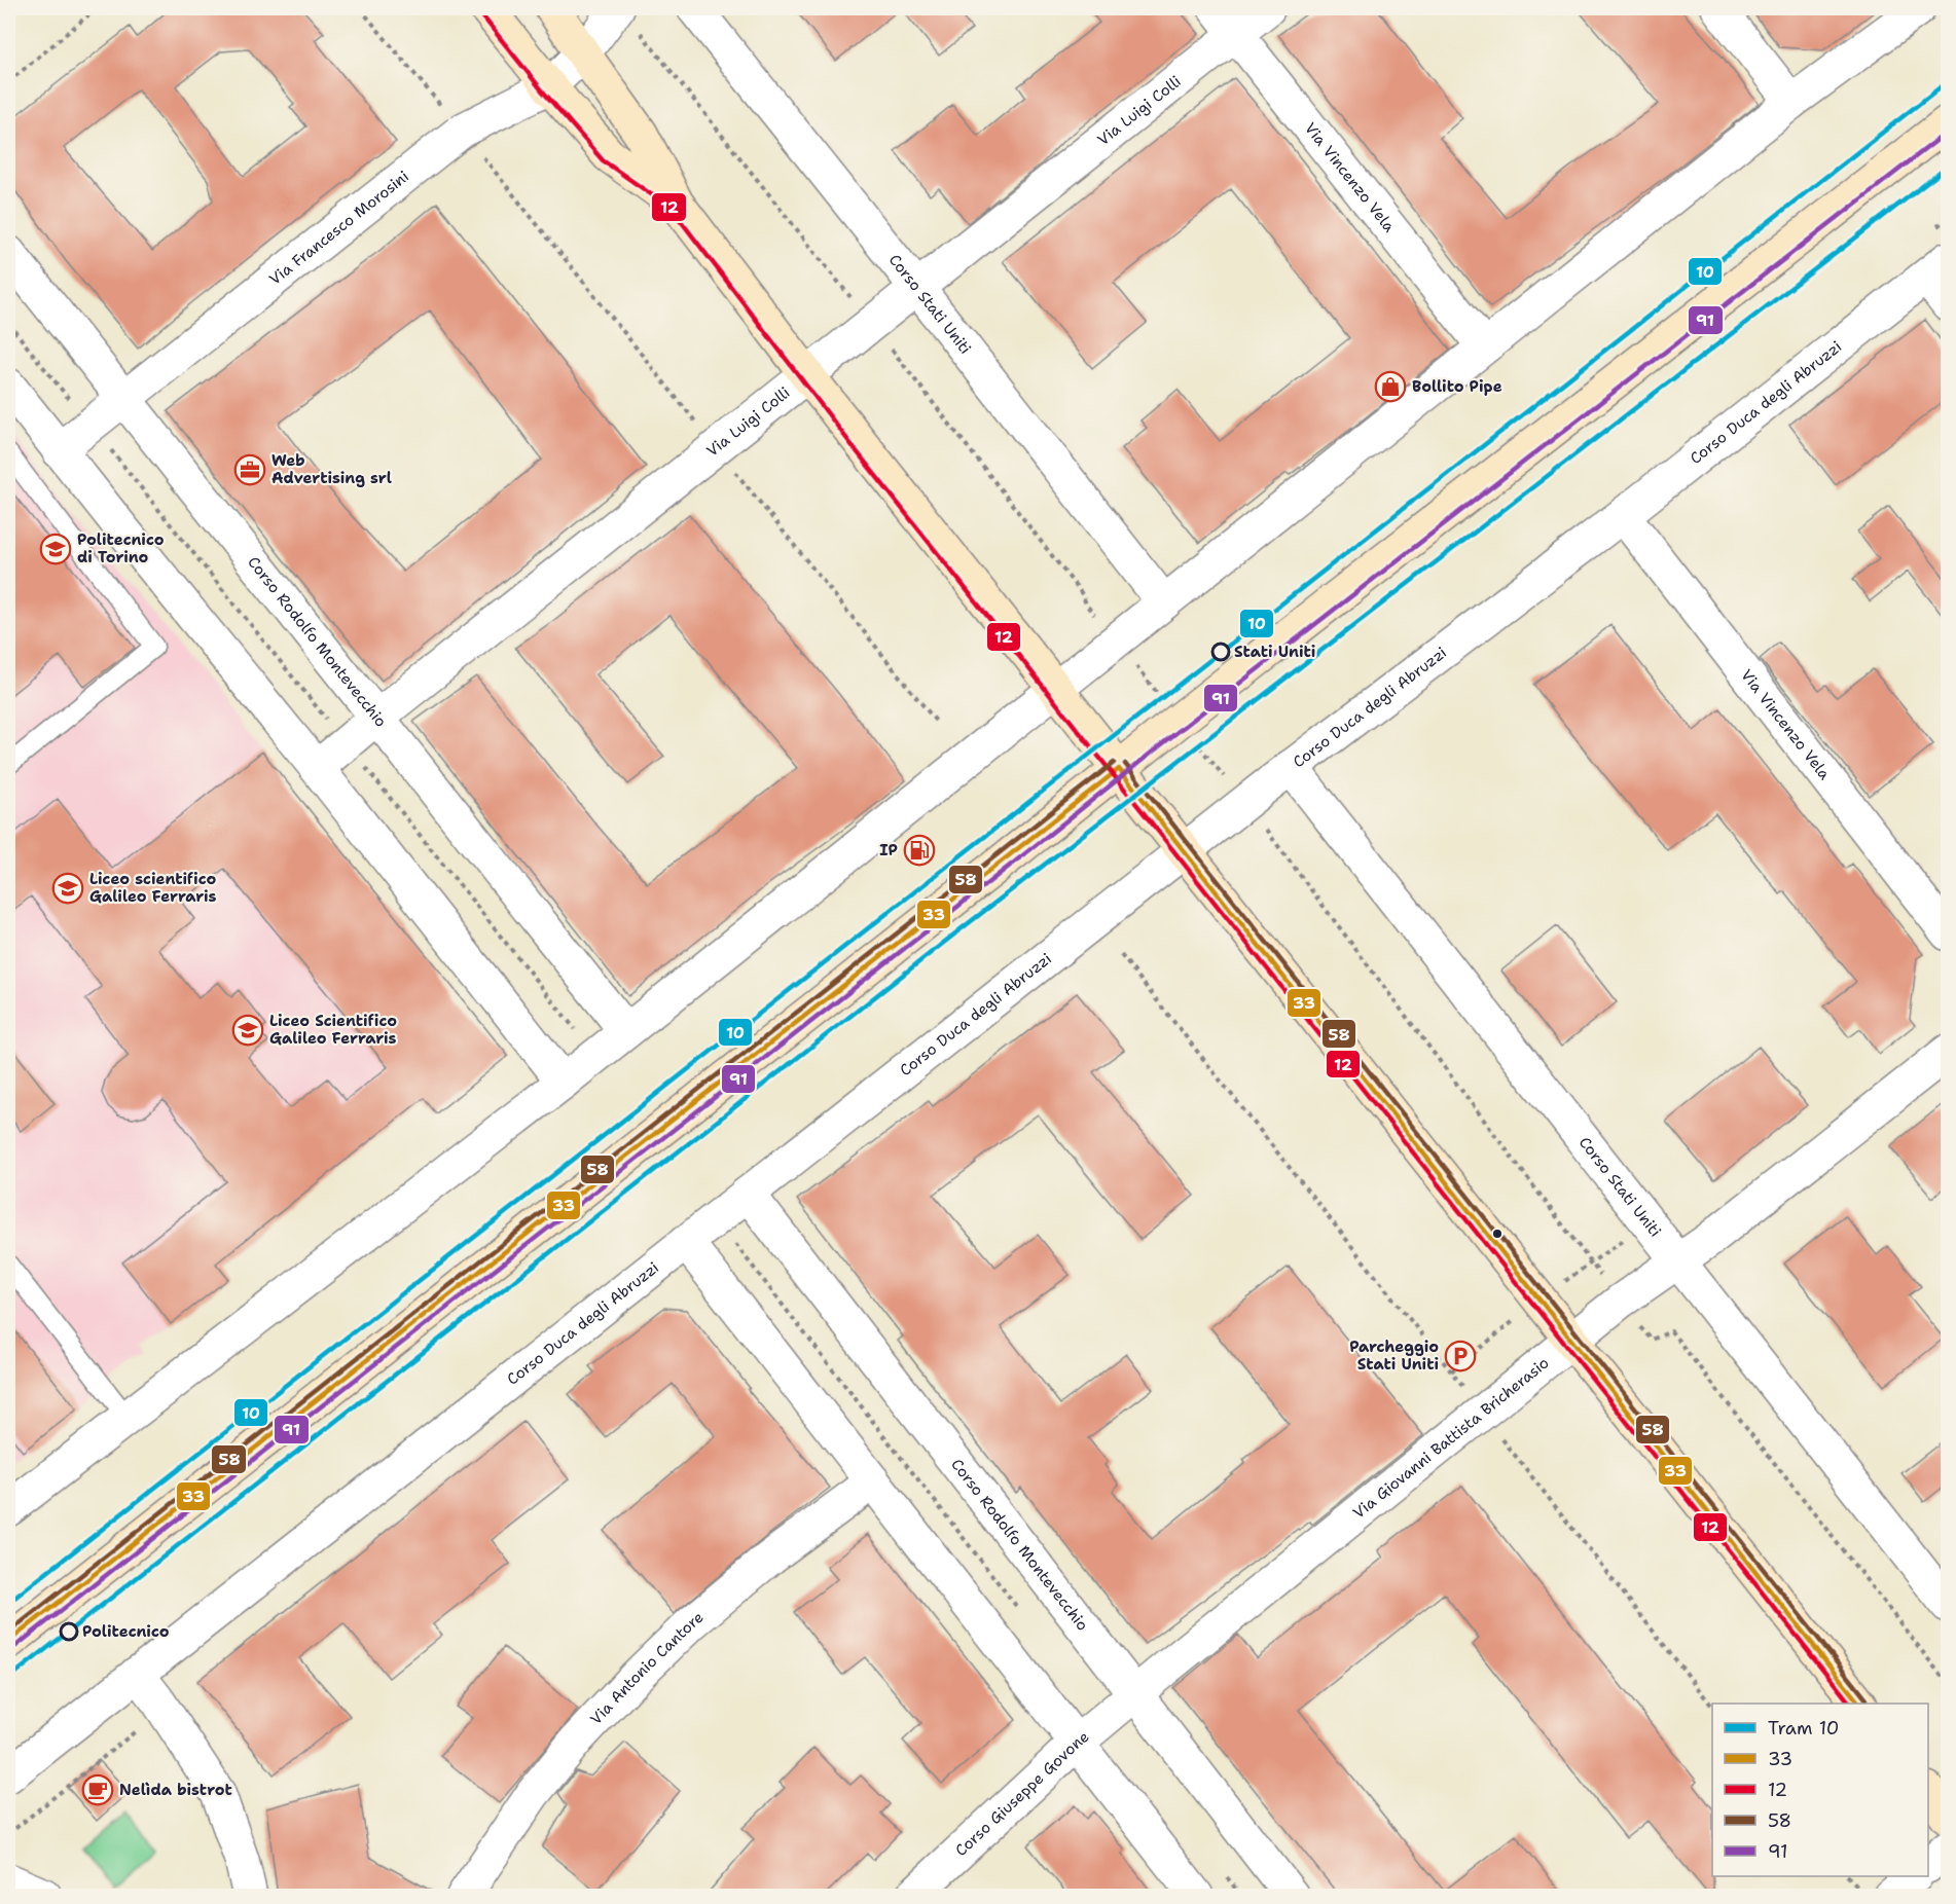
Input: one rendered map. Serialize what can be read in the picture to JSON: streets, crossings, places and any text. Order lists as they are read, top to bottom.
{
  "streets": {
    "street": [
      "Via Luigi Colli",
      "Via Vincenzo Vela",
      "Via Francesco Morosini",
      "Corso Stati Uniti",
      "Corso Duca degli Abruzzi",
      "Corso Rodolfo Montevecchio",
      "Via Giovanni Battista Bricherasio",
      "Via Antonio Cantore",
      "Corso Giuseppe Govone"
    ]
  },
  "crossings": [
    ["Via Luigi Colli", "Via Vincenzo Vela"],
    ["Via Luigi Colli", "Corso Stati Uniti"],
    ["Via Luigi Colli", "Corso Rodolfo Montevecchio"],
    ["Via Vincenzo Vela", "Corso Duca degli Abruzzi"],
    ["Via Francesco Morosini", "Corso Rodolfo Montevecchio"],
    ["Corso Stati Uniti", "Corso Duca degli Abruzzi"],
    ["Corso Stati Uniti", "Via Giovanni Battista Bricherasio"],
    ["Corso Duca degli Abruzzi", "Corso Rodolfo Montevecchio"],
    ["Corso Rodolfo Montevecchio", "Via Giovanni Battista Bricherasio"],
    ["Corso Rodolfo Montevecchio", "Corso Giuseppe Govone"],
    ["Via Giovanni Battista Bricherasio", "Corso Giuseppe Govone"]
  ],
  "places": {
    "shop": ["Bollito Pipe"],
    "office": ["Web Advertising srl"],
    "school or university": ["Politecnico di Torino", "Liceo scientifico Galileo Ferraris", "Liceo Scientifico Galileo Ferraris"],
    "other": ["Stati Uniti", "Politecnico"],
    "fuel station": ["IP"],
    "parking": ["Parcheggio Stati Uniti"],
    "cafe": ["Nelìda bistrot"]
  },
  "lines": [
    "transit line 12",
    "tram line 10",
    "transit line 91",
    "transit line 58",
    "transit line 33"
  ],
  "legend": [
    "Tram 10",
    "33",
    "12",
    "58",
    "91"
  ]
}
